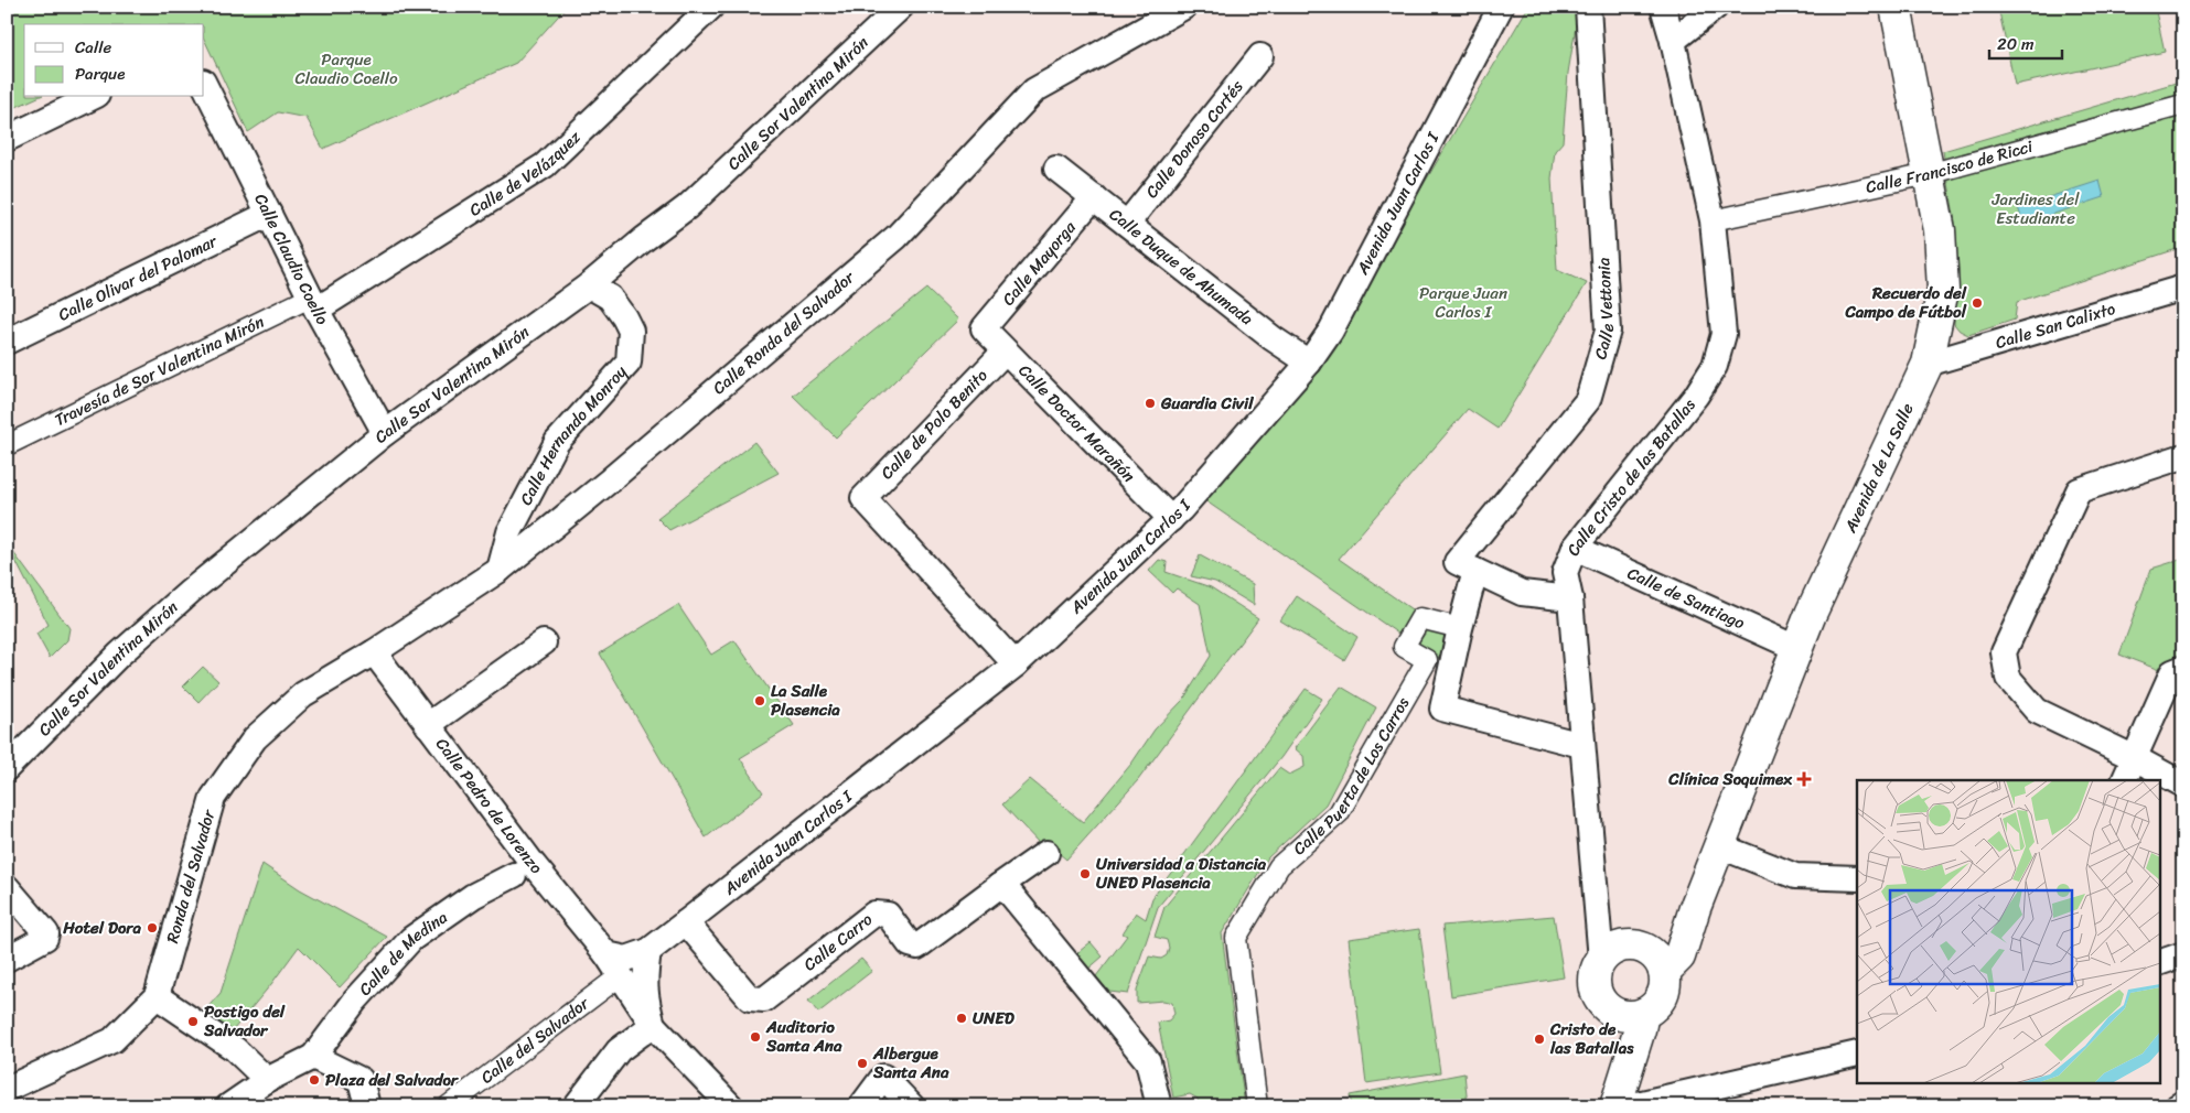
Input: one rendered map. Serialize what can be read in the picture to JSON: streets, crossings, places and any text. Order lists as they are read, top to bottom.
{
  "streets": {
    "main road": ["Avenida de La Salle"],
    "street": [
      "Calle Sor Valentina Mirón",
      "Calle Donoso Cortés",
      "Calle Francisco de Ricci",
      "Calle de Velázquez",
      "Avenida Juan Carlos I",
      "Calle Claudio Coello",
      "Calle Mayorga",
      "Calle Duque de Ahumada",
      "Calle Olivar del Palomar",
      "Calle Vettonia",
      "Calle San Calixto",
      "Calle Ronda del Salvador",
      "Travesía de Sor Valentina Mirón",
      "Calle de Polo Benito",
      "Calle Doctor Marañón",
      "Calle Hernando Monroy",
      "Calle Cristo de las Batallas",
      "Calle de Santiago",
      "Calle Puerta de Los Carros",
      "Calle Pedro de Lorenzo",
      "Ronda del Salvador",
      "Calle Carro",
      "Calle de Medina",
      "Calle del Salvador"
    ]
  },
  "crossings": [
    ["Calle Sor Valentina Mirón", "Calle Claudio Coello"],
    ["Calle Sor Valentina Mirón", "Calle Hernando Monroy"],
    ["Calle Donoso Cortés", "Calle Duque de Ahumada"],
    ["Calle Francisco de Ricci", "Avenida de La Salle"],
    ["Calle Francisco de Ricci", "Calle Cristo de las Batallas"],
    ["Calle de Velázquez", "Calle Claudio Coello"],
    ["Calle de Velázquez", "Travesía de Sor Valentina Mirón"],
    ["Avenida Juan Carlos I", "Calle Duque de Ahumada"],
    ["Avenida Juan Carlos I", "Calle de Polo Benito"],
    ["Avenida Juan Carlos I", "Calle Doctor Marañón"],
    ["Avenida Juan Carlos I", "Calle Pedro de Lorenzo"],
    ["Avenida Juan Carlos I", "Calle Carro"],
    ["Calle Claudio Coello", "Calle Olivar del Palomar"],
    ["Calle Claudio Coello", "Travesía de Sor Valentina Mirón"],
    ["Calle Mayorga", "Calle Duque de Ahumada"],
    ["Calle Mayorga", "Calle Doctor Marañón"],
    ["Calle San Calixto", "Avenida de La Salle"],
    ["Calle Ronda del Salvador", "Calle Hernando Monroy"],
    ["Calle Ronda del Salvador", "Calle Pedro de Lorenzo"],
    ["Calle Ronda del Salvador", "Ronda del Salvador"],
    ["Calle de Polo Benito", "Calle Doctor Marañón"],
    ["Avenida de La Salle", "Calle Cristo de las Batallas"],
    ["Avenida de La Salle", "Calle de Santiago"],
    ["Calle Cristo de las Batallas", "Calle de Santiago"],
    ["Calle Pedro de Lorenzo", "Ronda del Salvador"],
    ["Calle Pedro de Lorenzo", "Calle del Salvador"]
  ],
  "parks": ["Parque Claudio Coello", "Jardines del Estudiante", "Parque Juan Carlos I"],
  "places": {
    "other": [
      "Recuerdo del Campo de Fútbol",
      "Guardia Civil",
      "La Salle Plasencia",
      "Universidad a Distancia UNED Plasencia",
      "Hotel Dora",
      "UNED",
      "Postigo del Salvador",
      "Auditorio Santa Ana",
      "Cristo de las Batallas",
      "Albergue Santa Ana",
      "Plaza del Salvador"
    ],
    "health": ["Clínica Soquimex"]
  },
  "legend": ["Calle", "Parque"],
  "scale_bar": "20 m"
}
